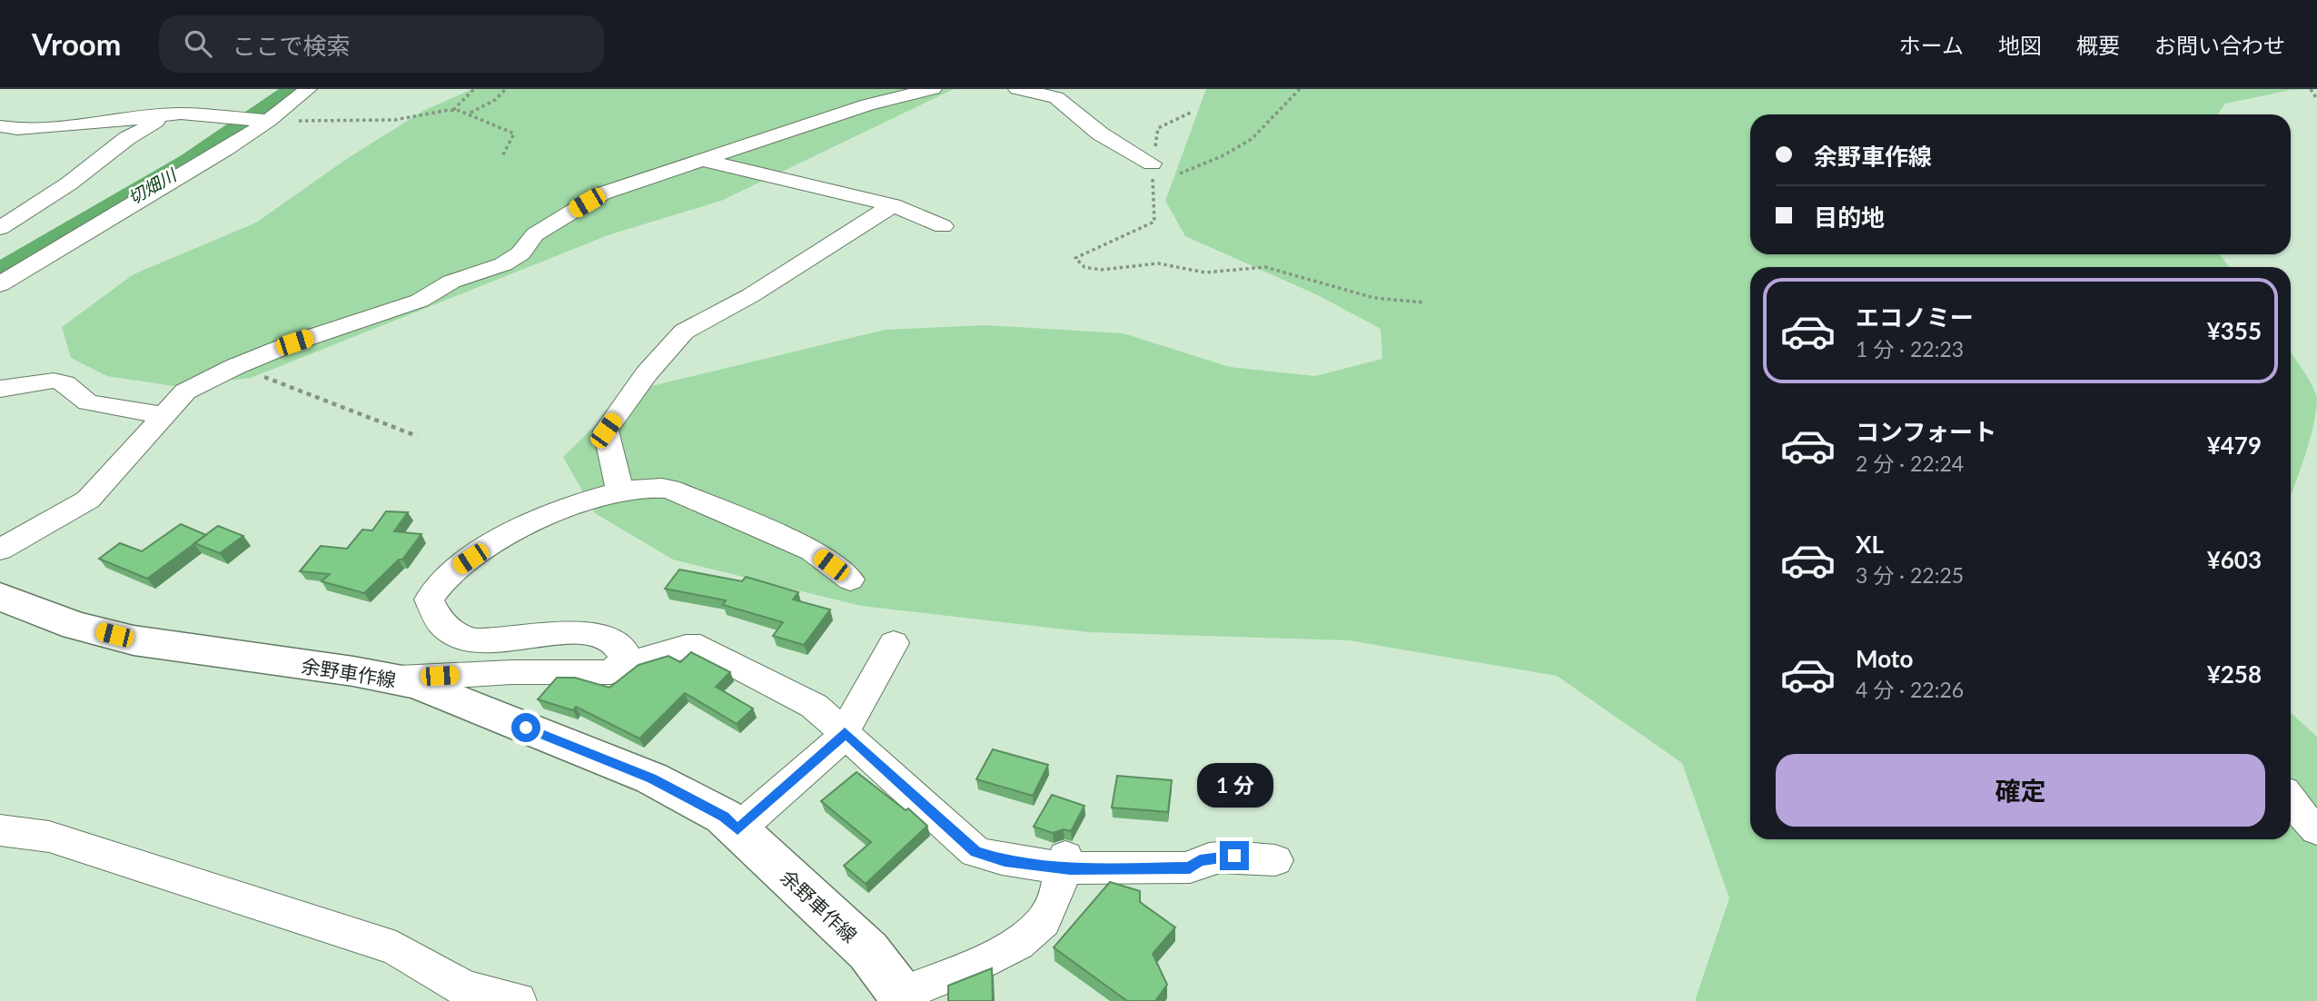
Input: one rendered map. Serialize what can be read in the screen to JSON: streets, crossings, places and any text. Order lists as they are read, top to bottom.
{
  "streets": {
    "main road": ["余野車作線"]
  },
  "water": ["切畑川"],
  "page": {
    "header": "Vroom",
    "search": "ここで検索",
    "nav": [
      "ホーム",
      "地図",
      "概要",
      "お問い合わせ"
    ],
    "banner": ["余野車作線", "目的地"],
    "list": [
      {
        "name": "エコノミー",
        "note": "1 分 · 22:23",
        "value": "¥355"
      },
      {
        "name": "コンフォート",
        "note": "2 分 · 22:24",
        "value": "¥479"
      },
      {
        "name": "XL",
        "note": "3 分 · 22:25",
        "value": "¥603"
      },
      {
        "name": "Moto",
        "note": "4 分 · 22:26",
        "value": "¥258"
      }
    ],
    "buttons": "確定",
    "bubble": "1 分"
  }
}
